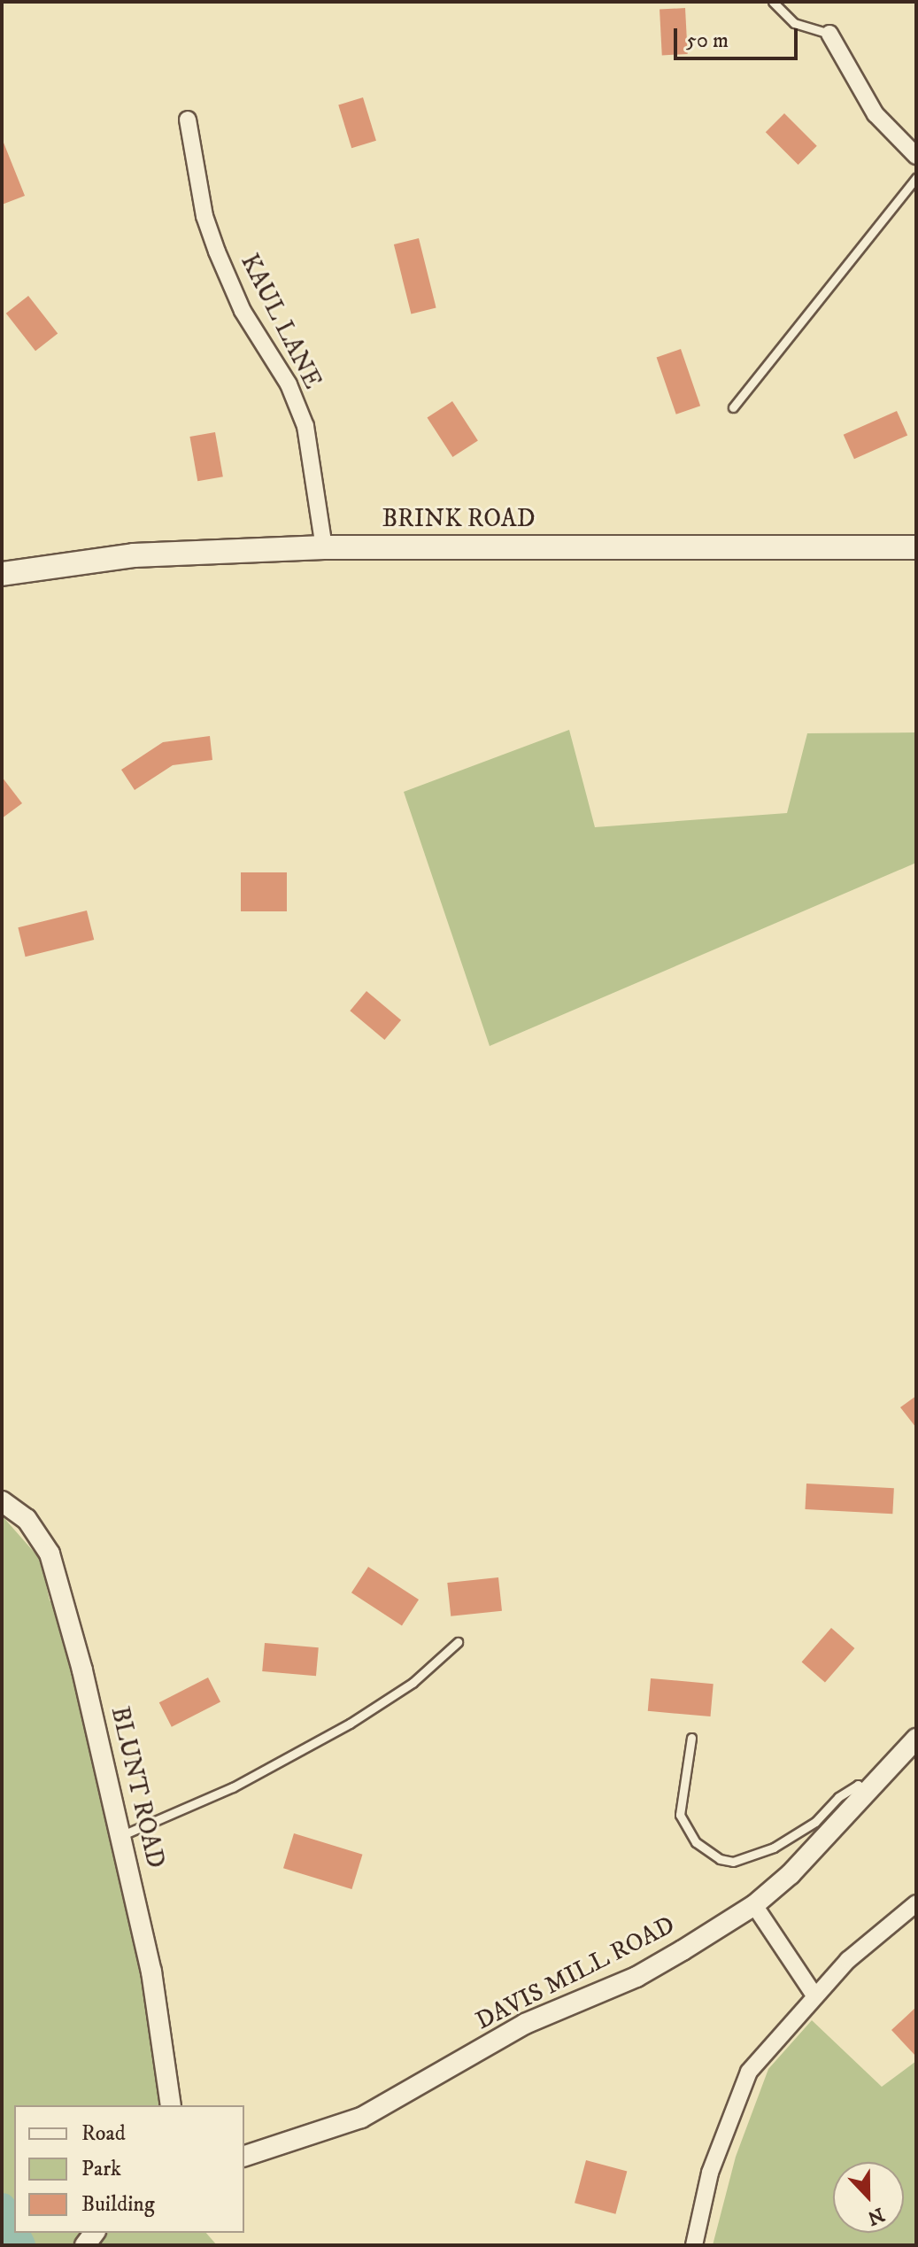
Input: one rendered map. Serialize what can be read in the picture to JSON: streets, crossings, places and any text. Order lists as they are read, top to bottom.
{
  "streets": {
    "main road": ["BRINK ROAD"],
    "street": ["KAUL LANE", "BLUNT ROAD", "DAVIS MILL ROAD"]
  },
  "crossings": [
    ["KAUL LANE", "BRINK ROAD"]
  ],
  "legend": ["Road", "Park", "Building"],
  "scale_bar": "50 m",
  "north": "bottom"
}
